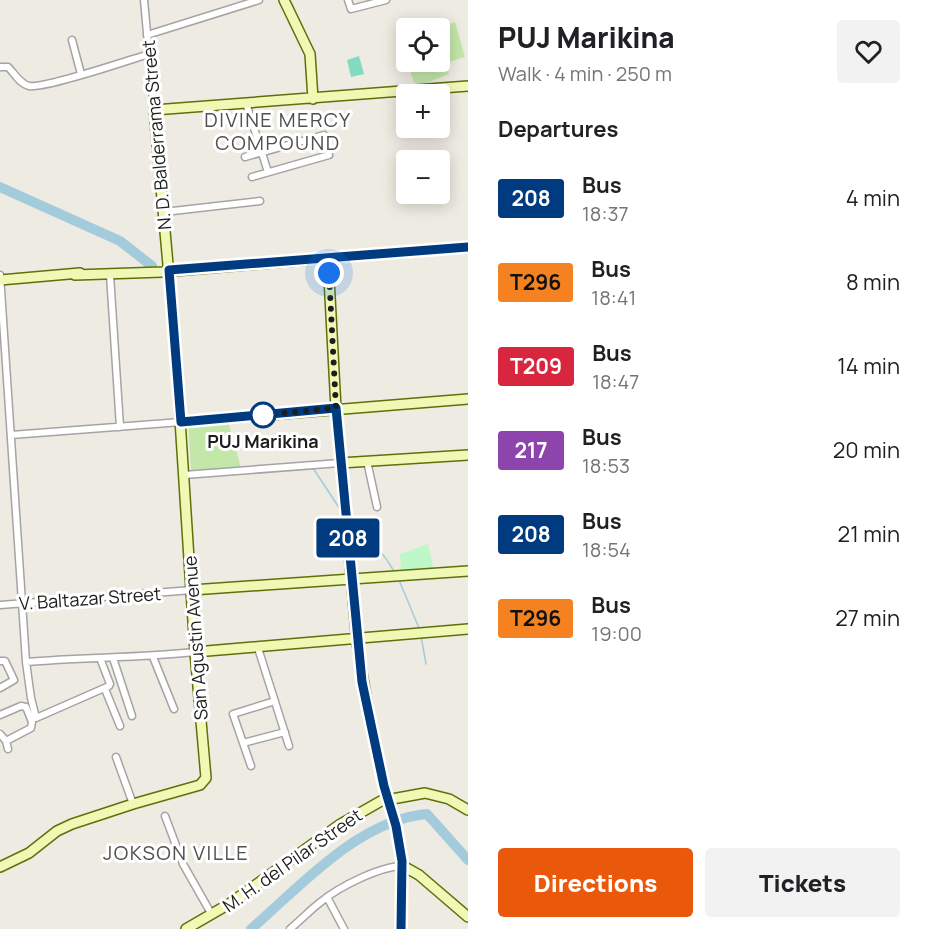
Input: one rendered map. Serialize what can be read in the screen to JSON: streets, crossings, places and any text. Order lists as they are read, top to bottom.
{
  "streets": {
    "street": [
      "N. D. Balderrama Street",
      "V. Baltazar Street",
      "San Agustin Avenue",
      "M. H. del Pilar Street"
    ]
  },
  "crossings": [
    ["N. D. Balderrama Street", "San Agustin Avenue"],
    ["V. Baltazar Street", "San Agustin Avenue"]
  ],
  "districts": ["DIVINE MERCY COMPOUND", "JOKSON VILLE"],
  "places": ["PUJ Marikina"],
  "lines": ["bus line 208"],
  "page": {
    "on_map": "208",
    "heading": [
      ["PUJ Marikina", "Walk · 4 min · 250 m"],
      "Departures"
    ],
    "map_buttons": ["+", "−"],
    "list": [
      {
        "mark": "208",
        "name": "Bus",
        "note": "18:37",
        "value": "4 min"
      },
      {
        "mark": "T296",
        "name": "Bus",
        "note": "18:41",
        "value": "8 min"
      },
      {
        "mark": "T209",
        "name": "Bus",
        "note": "18:47",
        "value": "14 min"
      },
      {
        "mark": "217",
        "name": "Bus",
        "note": "18:53",
        "value": "20 min"
      },
      {
        "mark": "208",
        "name": "Bus",
        "note": "18:54",
        "value": "21 min"
      },
      {
        "mark": "T296",
        "name": "Bus",
        "note": "19:00",
        "value": "27 min"
      }
    ],
    "buttons": ["Directions", "Tickets"]
  }
}
